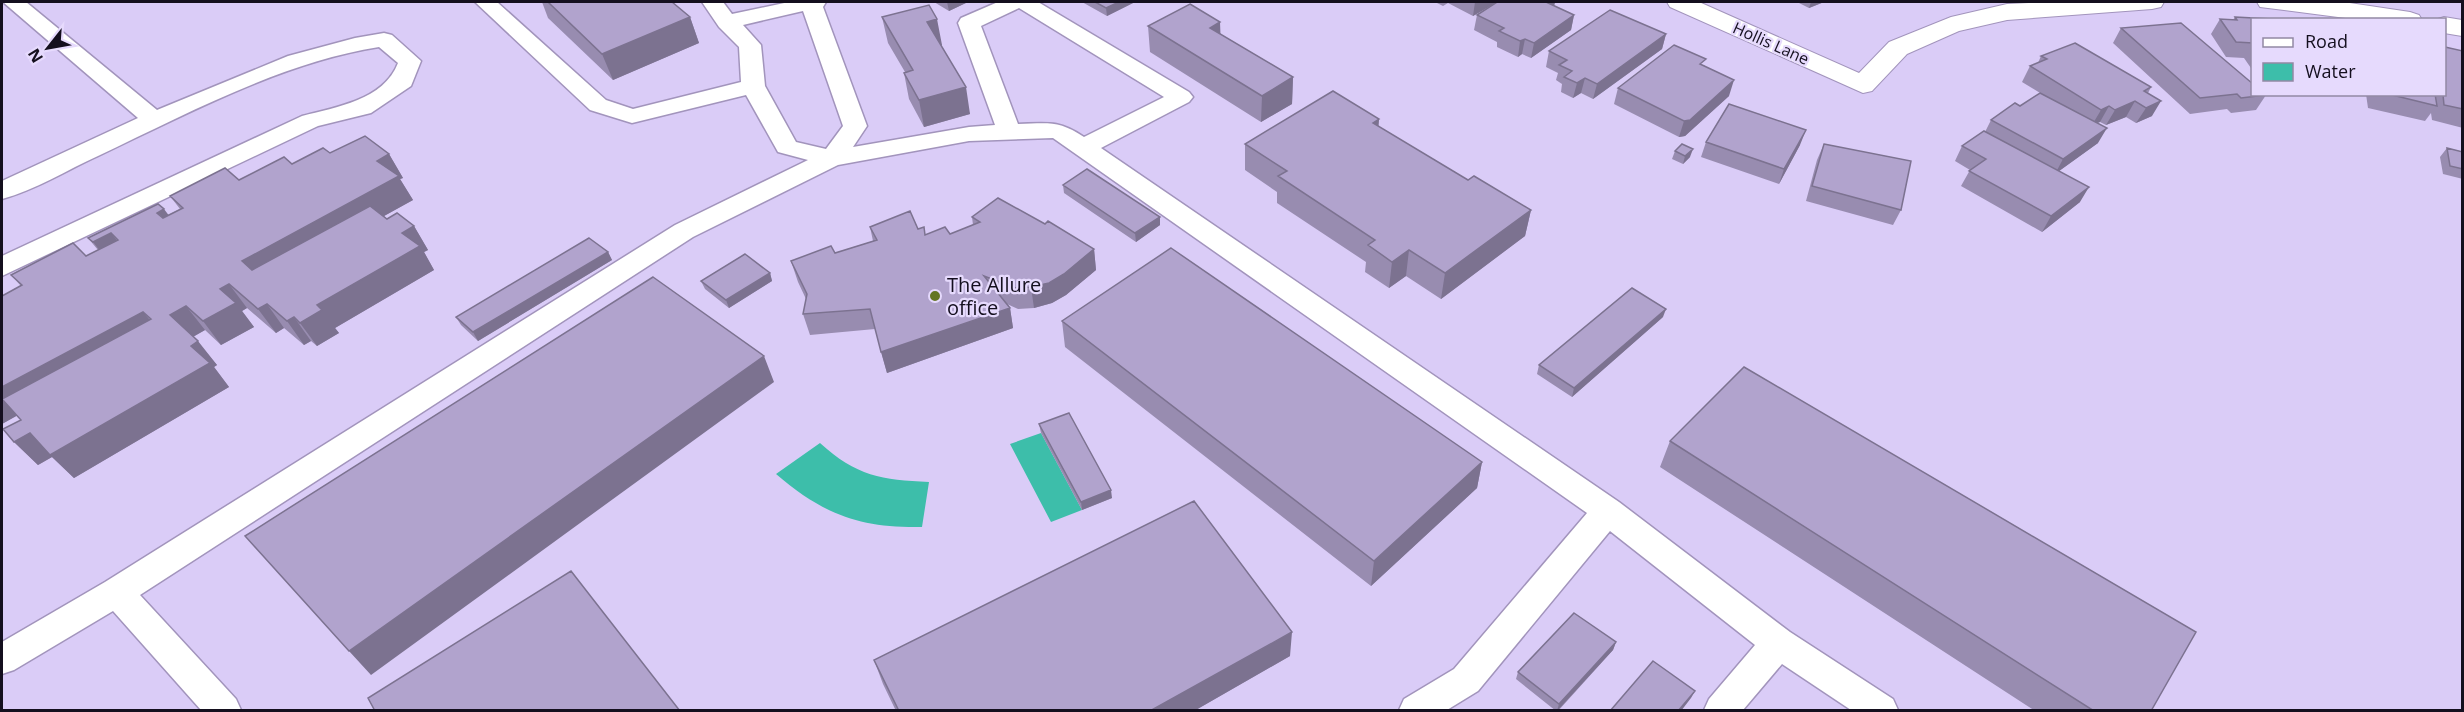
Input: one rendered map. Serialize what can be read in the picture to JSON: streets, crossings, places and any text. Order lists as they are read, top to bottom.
{
  "streets": {
    "street": ["Hollis Lane"]
  },
  "places": ["The Allure office"],
  "legend": ["Road", "Water"],
  "north": "bottom left"
}
